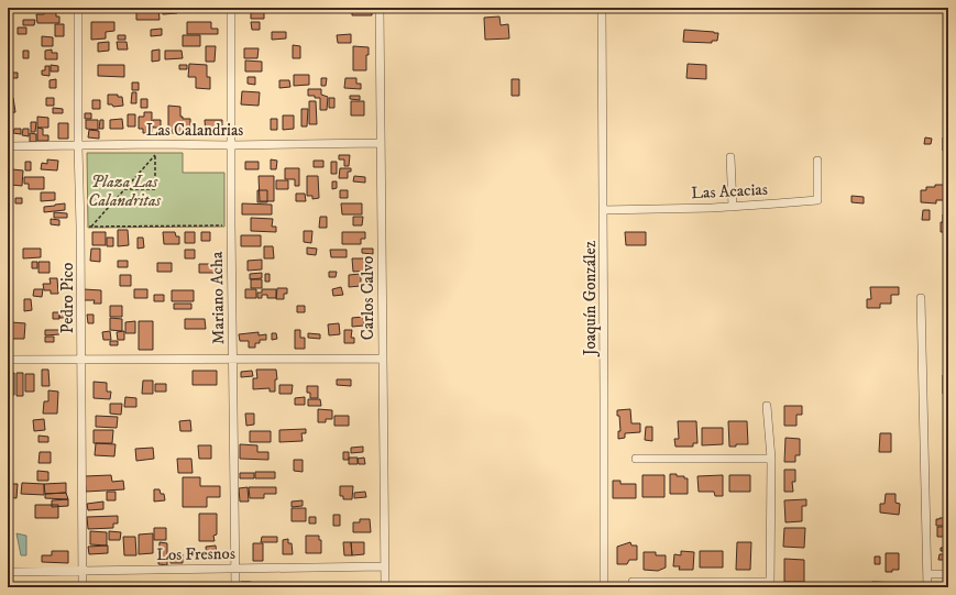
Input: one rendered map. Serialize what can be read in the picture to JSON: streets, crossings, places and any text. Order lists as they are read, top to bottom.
{
  "streets": {
    "street": [
      "Las Calandrias",
      "Las Acacias",
      "Pedro Pico",
      "Mariano Acha",
      "Carlos Calvo",
      "Joaquín González",
      "Los Fresnos"
    ]
  },
  "crossings": [
    ["Las Calandrias", "Pedro Pico"],
    ["Las Calandrias", "Mariano Acha"],
    ["Las Calandrias", "Carlos Calvo"],
    ["Las Acacias", "Joaquín González"],
    ["Pedro Pico", "Los Fresnos"],
    ["Mariano Acha", "Los Fresnos"],
    ["Carlos Calvo", "Los Fresnos"]
  ],
  "parks": ["Plaza Las Calandritas"]
}
